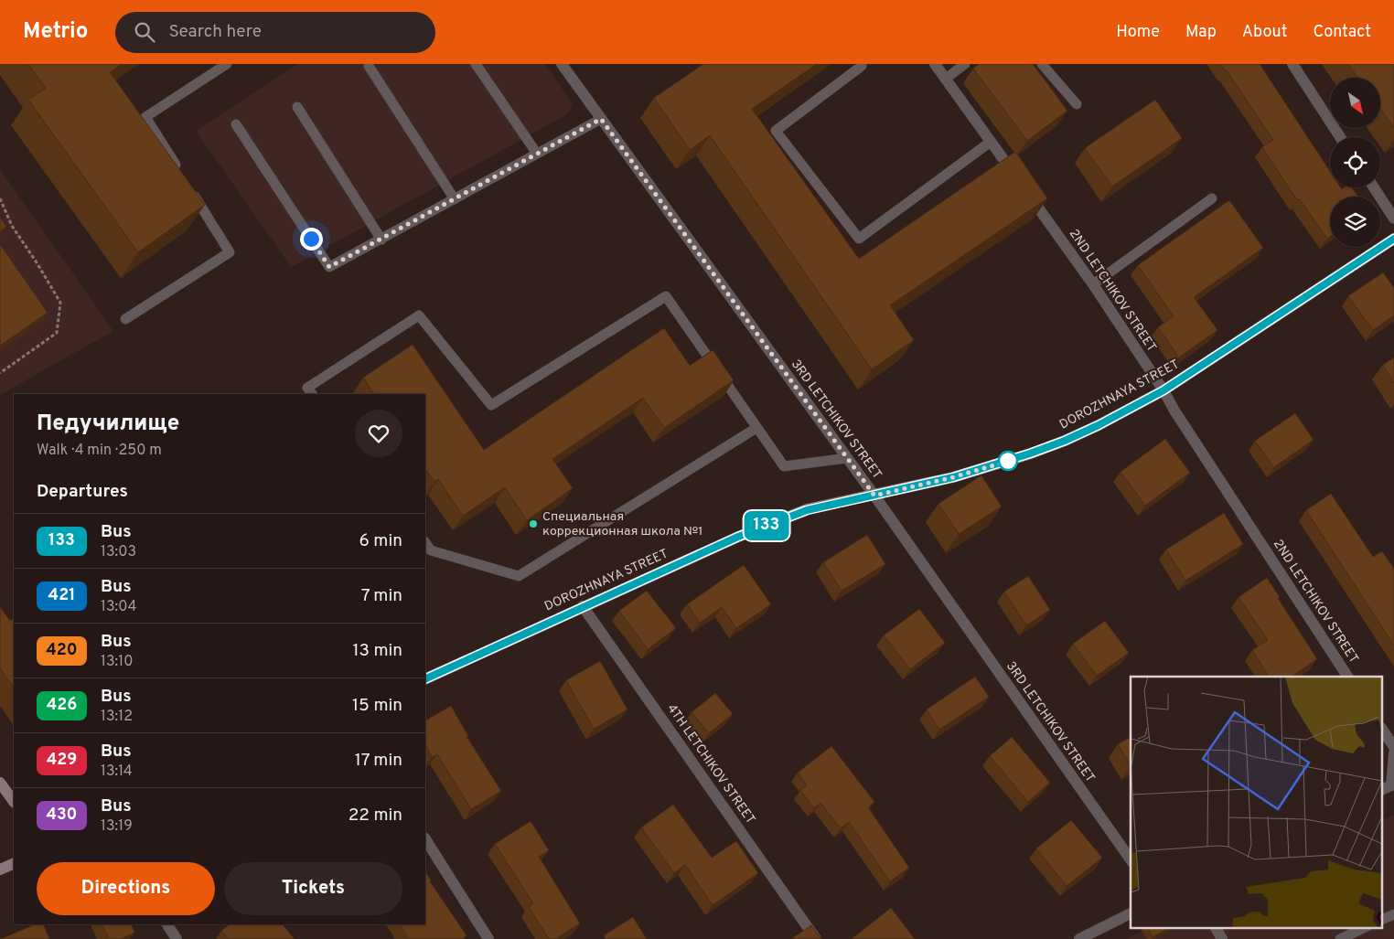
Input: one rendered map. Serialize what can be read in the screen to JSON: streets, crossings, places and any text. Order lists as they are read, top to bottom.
{
  "streets": {
    "main road": ["DOROZHNAYA STREET"],
    "street": ["2ND LETCHIKOV STREET", "3RD LETCHIKOV STREET", "4TH LETCHIKOV STREET"]
  },
  "crossings": [
    ["2ND LETCHIKOV STREET", "DOROZHNAYA STREET"],
    ["DOROZHNAYA STREET", "3RD LETCHIKOV STREET"],
    ["DOROZHNAYA STREET", "4TH LETCHIKOV STREET"]
  ],
  "places": ["Специальная коррекционная школа №1"],
  "lines": ["bus line 133"],
  "north": "bottom right",
  "page": {
    "header": "Metrio",
    "search": "Search here",
    "nav": [
      "Home",
      "Map",
      "About",
      "Contact"
    ],
    "on_map": "133",
    "heading": [
      ["Педучилище", "Walk · 4 min · 250 m"],
      "Departures"
    ],
    "list": [
      {
        "mark": "133",
        "name": "Bus",
        "note": "13:03",
        "value": "6 min"
      },
      {
        "mark": "421",
        "name": "Bus",
        "note": "13:04",
        "value": "7 min"
      },
      {
        "mark": "420",
        "name": "Bus",
        "note": "13:10",
        "value": "13 min"
      },
      {
        "mark": "426",
        "name": "Bus",
        "note": "13:12",
        "value": "15 min"
      },
      {
        "mark": "429",
        "name": "Bus",
        "note": "13:14",
        "value": "17 min"
      },
      {
        "mark": "430",
        "name": "Bus",
        "note": "13:19",
        "value": "22 min"
      }
    ],
    "buttons": ["Directions", "Tickets"]
  }
}
